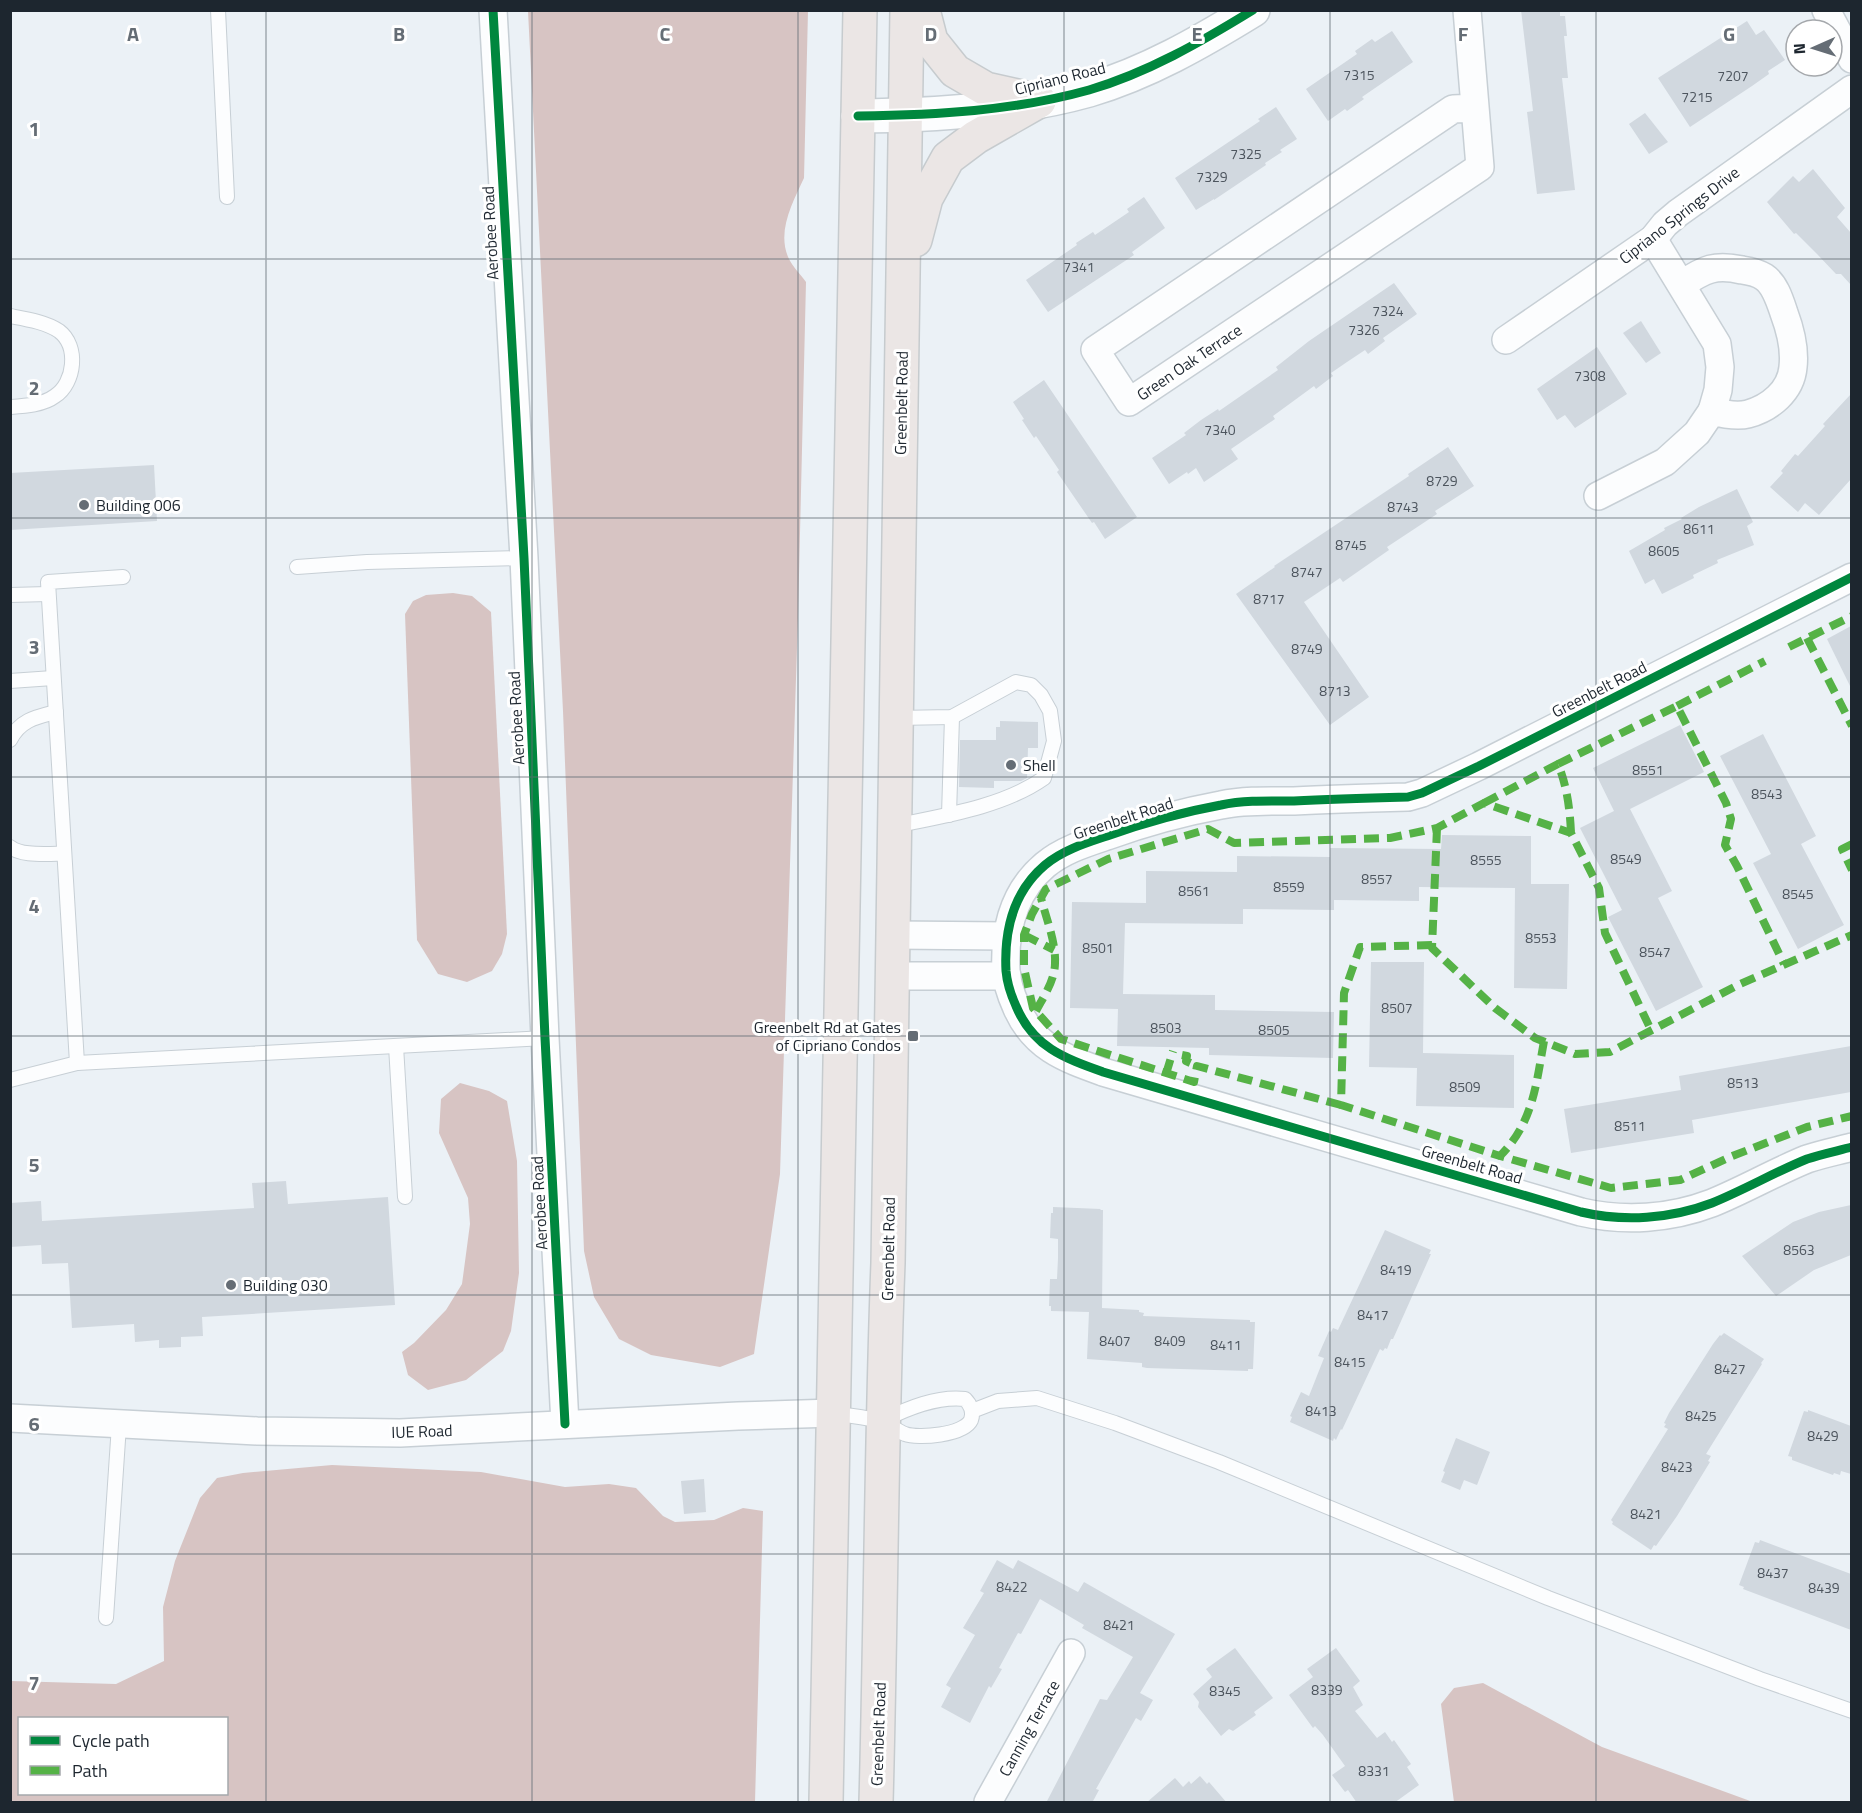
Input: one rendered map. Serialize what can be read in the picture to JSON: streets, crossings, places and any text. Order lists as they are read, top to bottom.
{
  "streets": {
    "main road": ["Greenbelt Road"],
    "street": [
      "Cipriano Road",
      "Cipriano Springs Drive",
      "Aerobee Road",
      "Green Oak Terrace",
      "IUE Road",
      "Canning Terrace"
    ]
  },
  "crossings": [
    ["Cipriano Road", "Greenbelt Road"],
    ["Aerobee Road", "IUE Road"]
  ],
  "places": {
    "other": ["Building 006", "Shell", "Building 030"],
    "transit": ["Greenbelt Rd at Gates of Cipriano Condos"]
  },
  "house_numbers": [
    "7315",
    "7207",
    "7215",
    "7325",
    "7329",
    "7341",
    "7324",
    "7326",
    "7308",
    "7340",
    "8729",
    "8743",
    "8611",
    "8745",
    "8605",
    "8747",
    "8717",
    "8749",
    "8713",
    "8551",
    "8543",
    "8549",
    "8555",
    "8557",
    "8559",
    "8561",
    "8545",
    "8553",
    "8501",
    "8547",
    "8507",
    "8503",
    "8505",
    "8513",
    "8509",
    "8511",
    "8563",
    "8419",
    "8417",
    "8407",
    "8409",
    "8411",
    "8415",
    "8427",
    "8413",
    "8425",
    "8429",
    "8423",
    "8421",
    "8437",
    "8422",
    "8439",
    "8421",
    "8339",
    "8345",
    "8331"
  ],
  "legend": ["Cycle path", "Path"],
  "north": "left",
  "grid": {
    "columns": [
      "A",
      "B",
      "C",
      "D",
      "E",
      "F",
      "G"
    ],
    "rows": [
      "1",
      "2",
      "3",
      "4",
      "5",
      "6",
      "7"
    ]
  }
}
